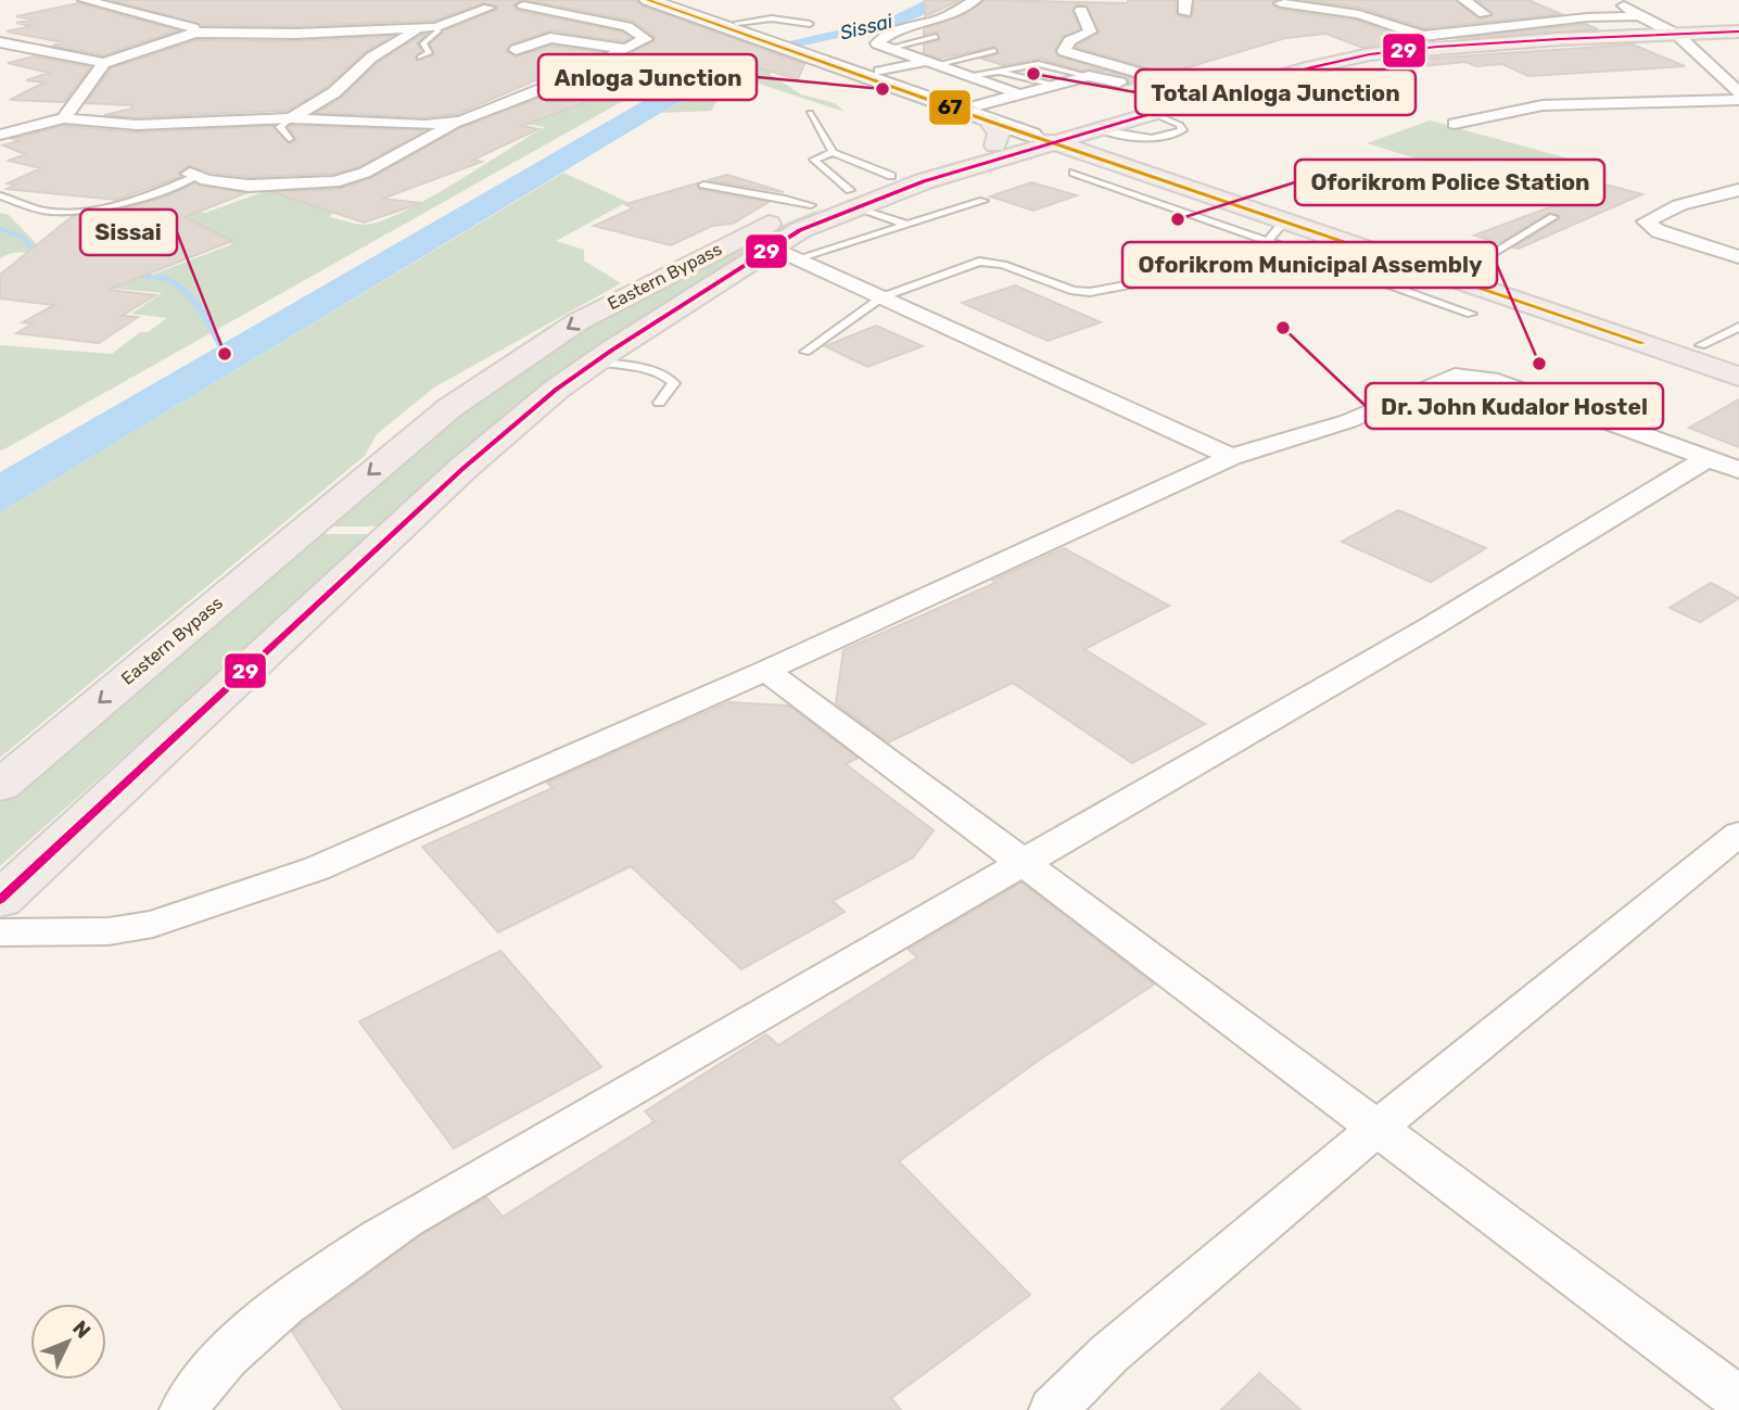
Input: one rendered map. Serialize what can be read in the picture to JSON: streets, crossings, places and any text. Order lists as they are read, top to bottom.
{
  "streets": {
    "highway": ["Eastern Bypass"]
  },
  "water": ["Sissai"],
  "places": [
    "Total Anloga Junction",
    "Anloga Junction",
    "Oforikrom Police Station",
    "Dr. John Kudalor Hostel",
    "Sissai",
    "Oforikrom Municipal Assembly"
  ],
  "lines": ["transit line 67", "transit line 29"],
  "north": "top right"
}
